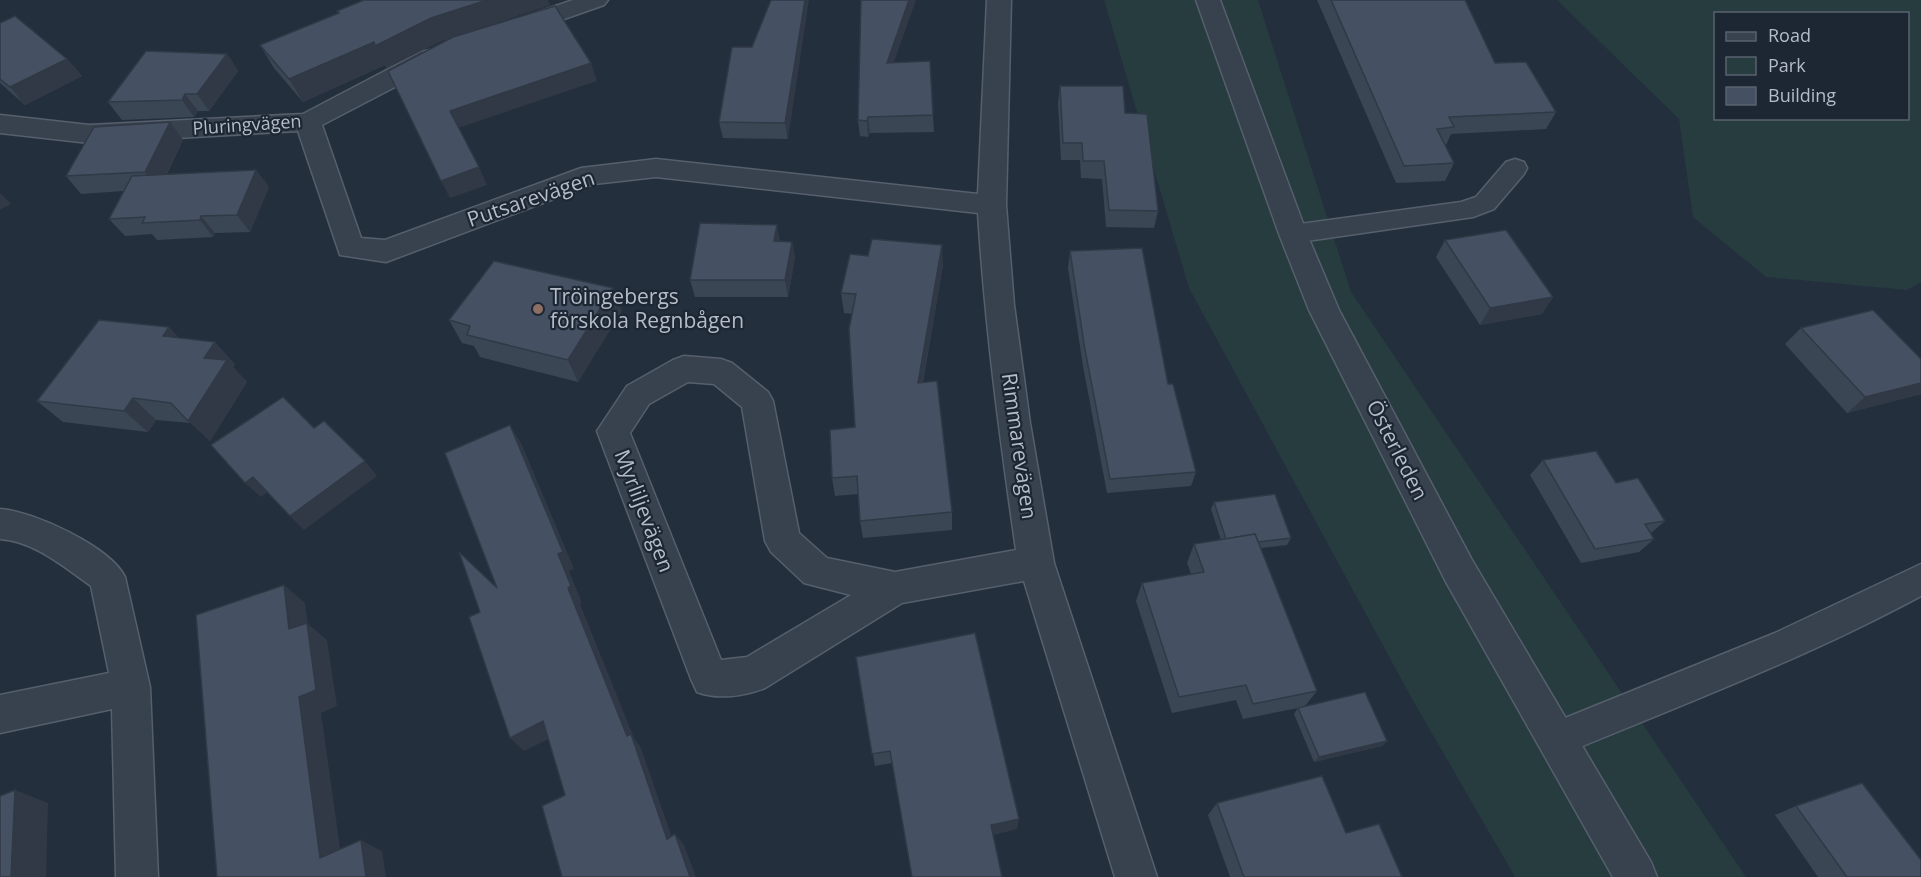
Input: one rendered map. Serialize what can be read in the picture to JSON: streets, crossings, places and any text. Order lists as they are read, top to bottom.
{
  "streets": {
    "street": [
      "Pluringvägen",
      "Putsarevägen",
      "Rimmarevägen",
      "Österleden",
      "Myrliljevägen"
    ]
  },
  "crossings": [
    ["Pluringvägen", "Putsarevägen"],
    ["Putsarevägen", "Rimmarevägen"],
    ["Rimmarevägen", "Myrliljevägen"]
  ],
  "places": ["Tröingebergs förskola Regnbågen"],
  "legend": ["Road", "Park", "Building"]
}
